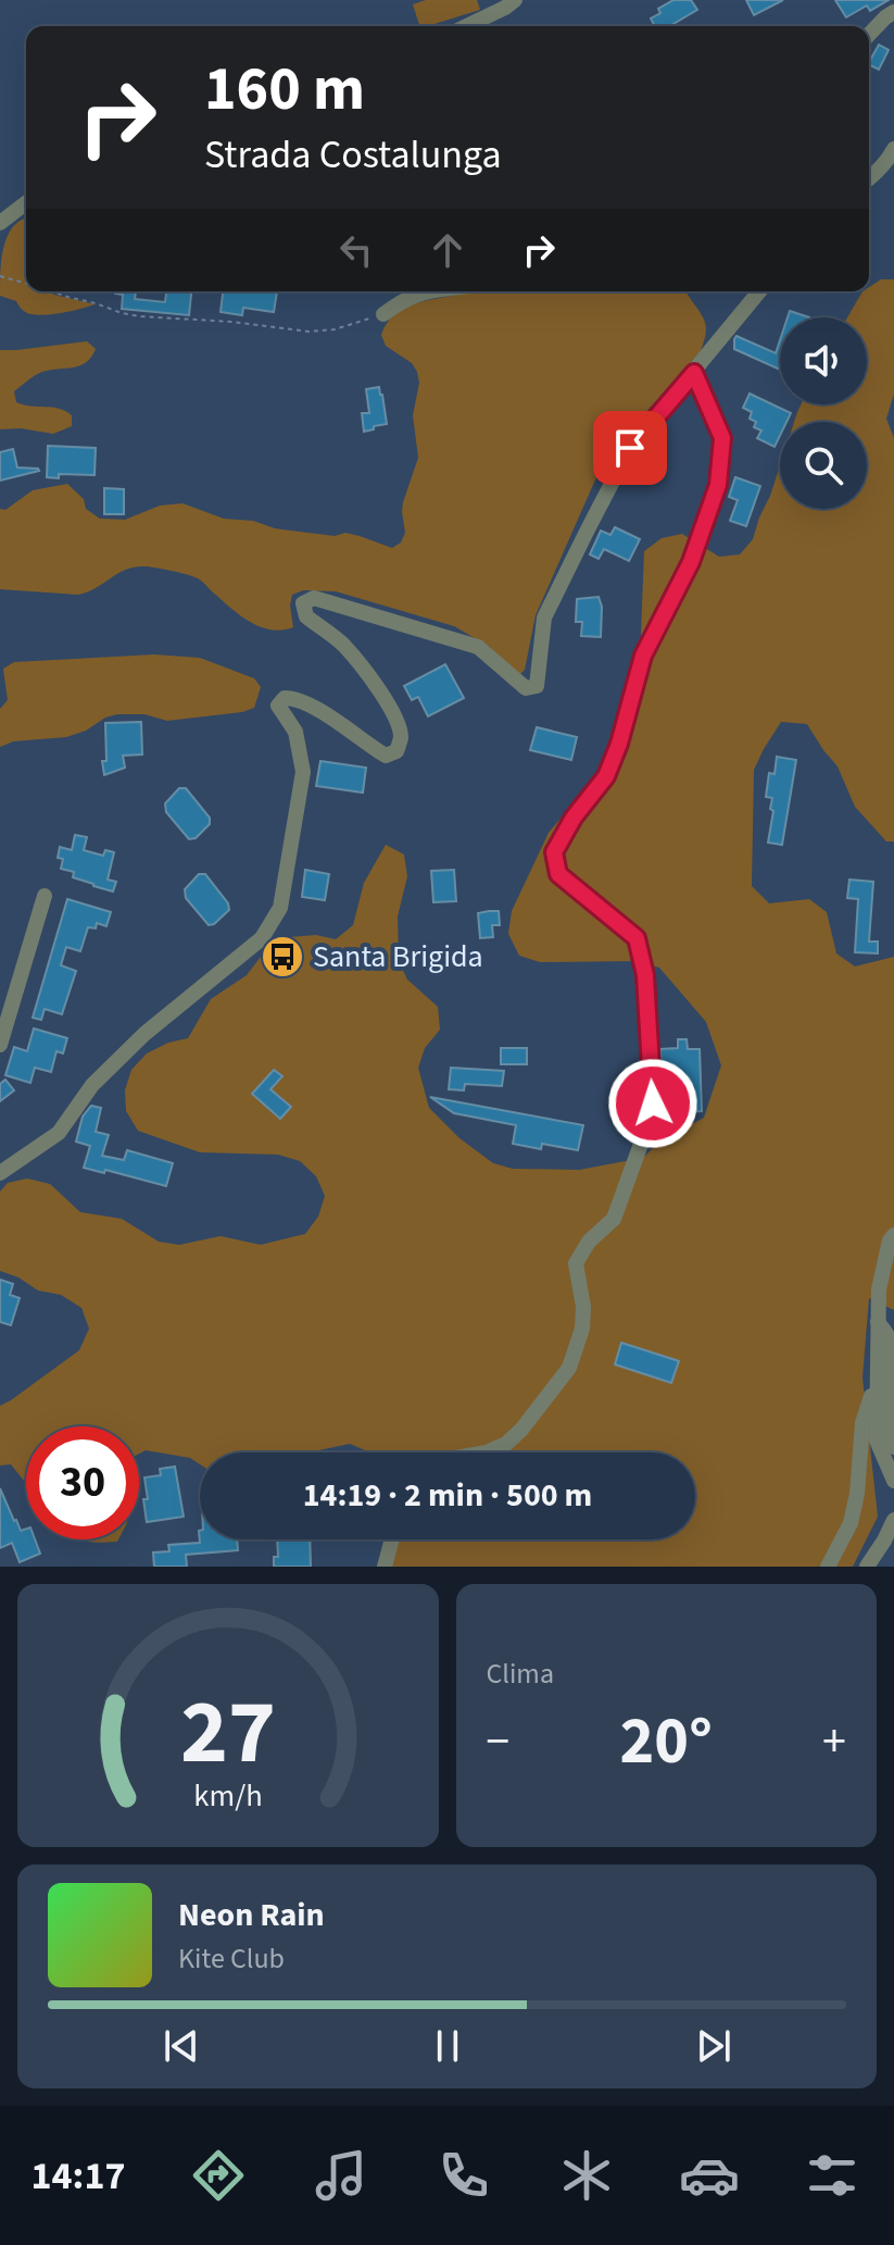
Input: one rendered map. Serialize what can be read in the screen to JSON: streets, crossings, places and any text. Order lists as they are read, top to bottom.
{
  "places": {
    "bus stop": ["Santa Brigida"]
  },
  "page": {
    "turn": ["160 m", "Strada Costalunga"],
    "limit": "30",
    "trip": "14:19 · 2 min · 500 m",
    "tile": "Clima",
    "heat": ["−", "20°", "+"],
    "song": ["Neon Rain", "Kite Club"],
    "tabs": "14:17",
    "gauge": ["27", "km/h"]
  }
}
